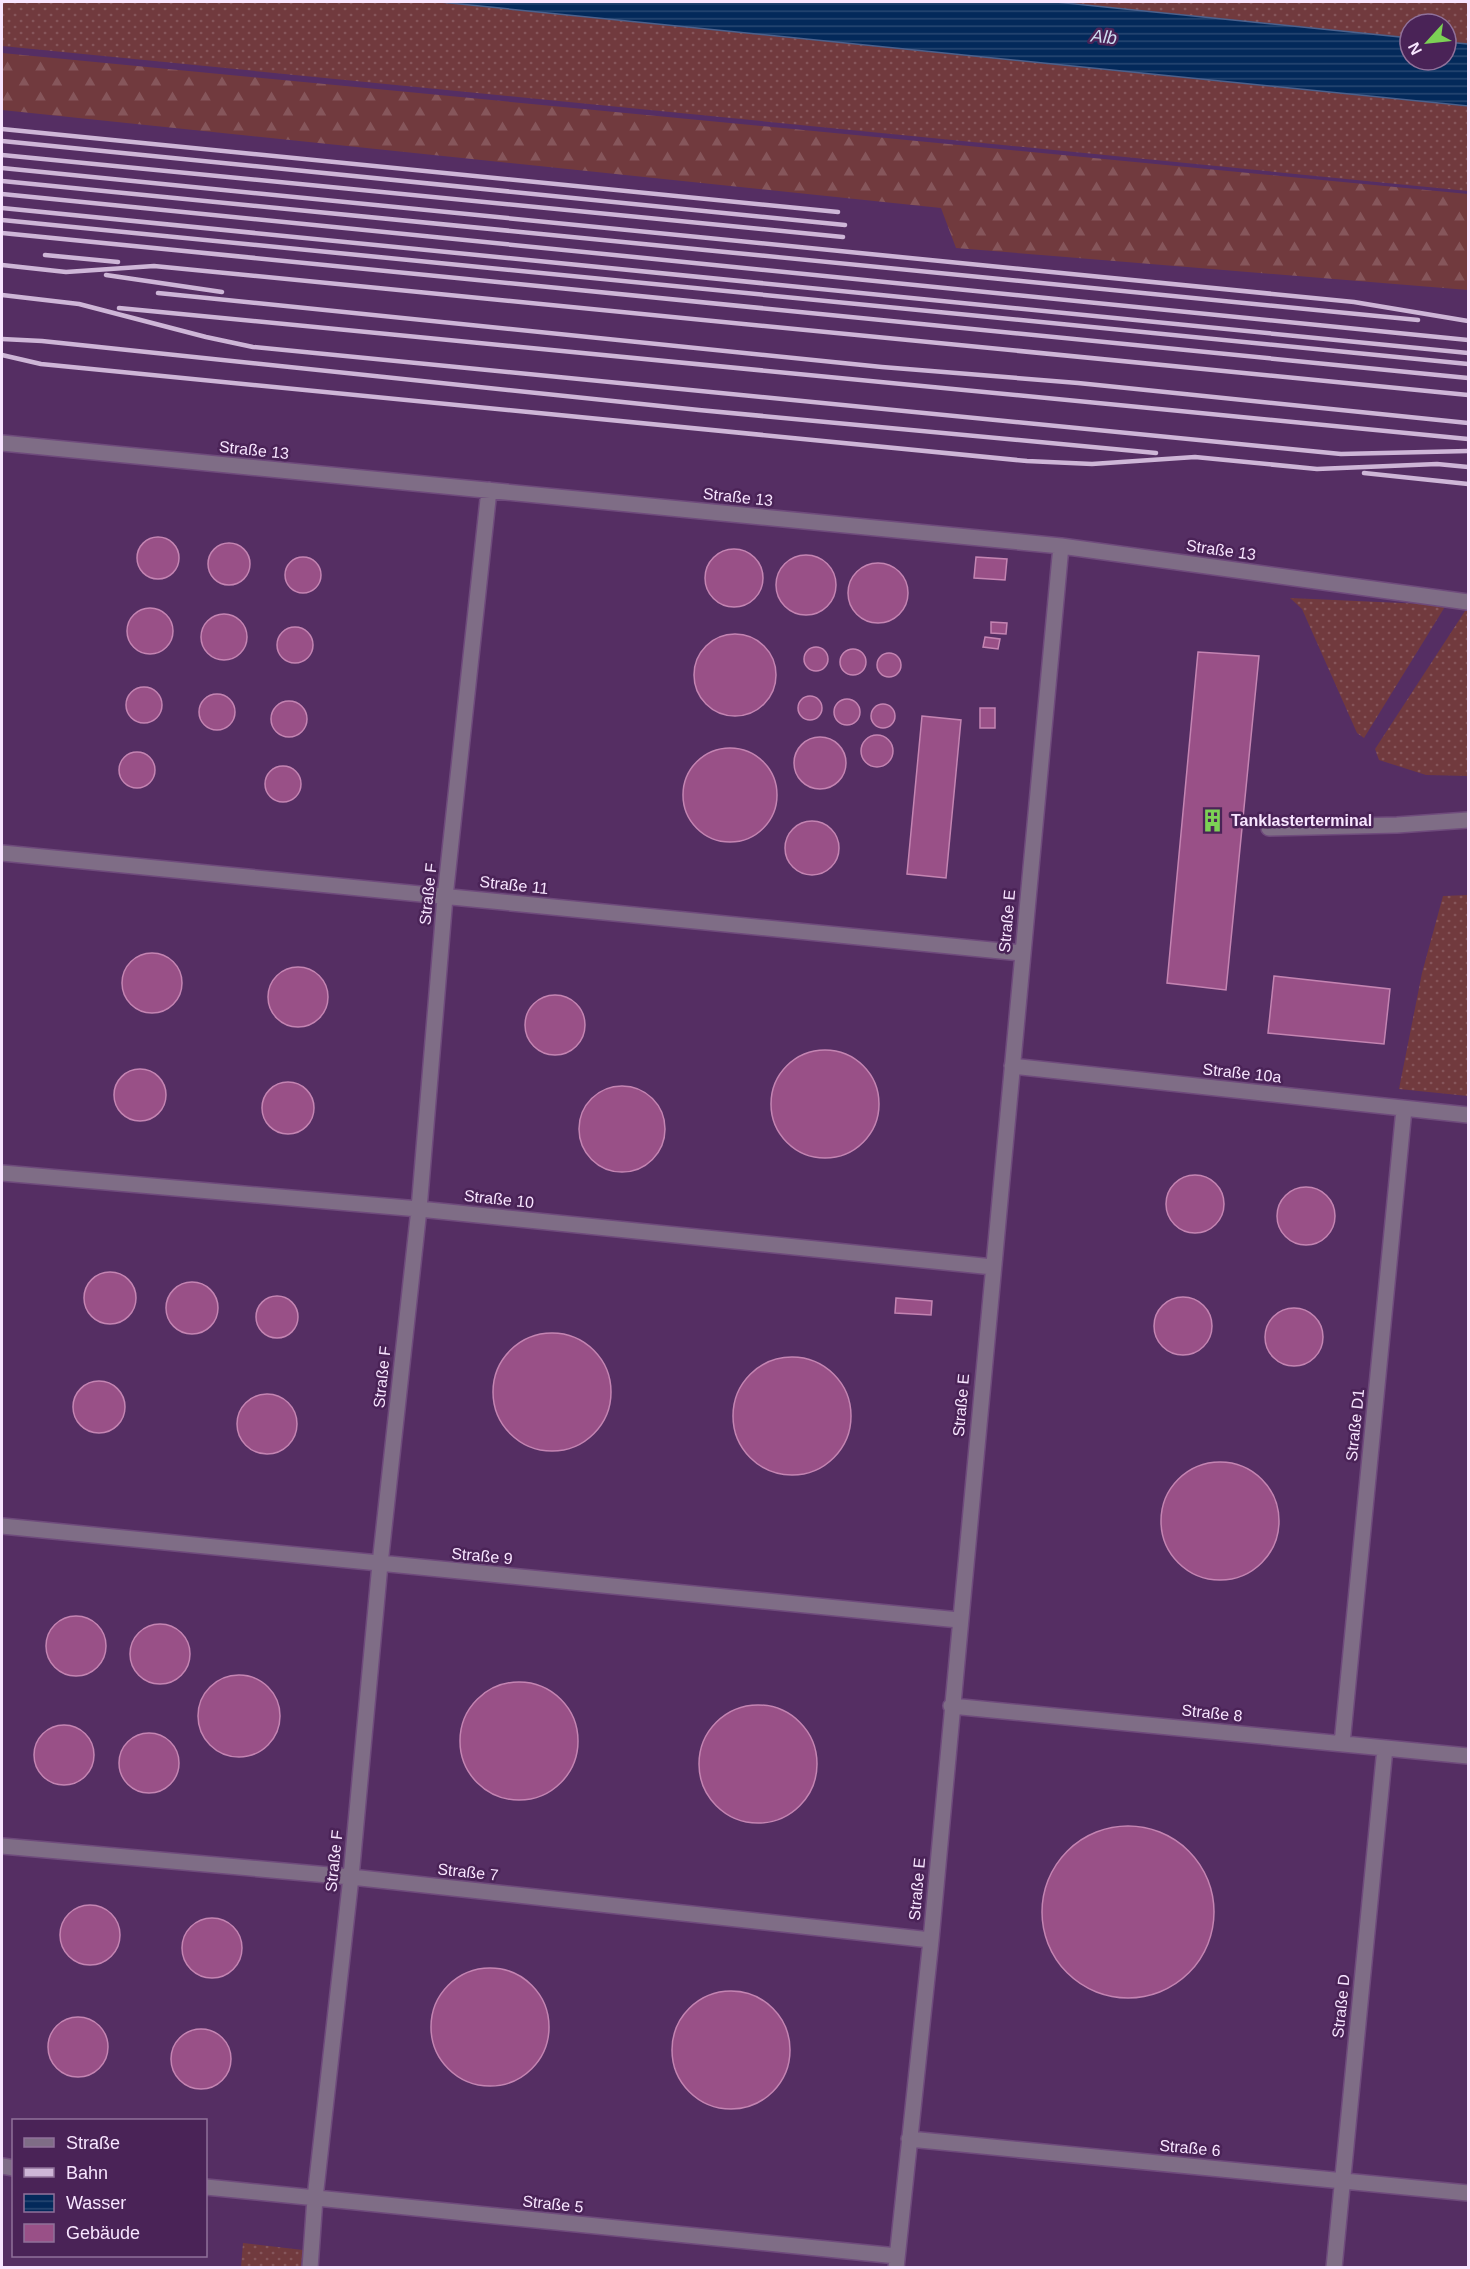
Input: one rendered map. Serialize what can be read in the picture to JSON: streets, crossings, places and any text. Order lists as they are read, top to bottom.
{
  "streets": {
    "lane": [
      "Straße 13",
      "Straße 11",
      "Straße F",
      "Straße E",
      "Straße 10a",
      "Straße 10",
      "Straße D1",
      "Straße 9",
      "Straße 8",
      "Straße 7",
      "Straße D",
      "Straße 6",
      "Straße 5"
    ]
  },
  "crossings": [
    ["Straße 13", "Straße F"],
    ["Straße 13", "Straße E"],
    ["Straße 11", "Straße F"],
    ["Straße 11", "Straße E"],
    ["Straße F", "Straße 10"],
    ["Straße F", "Straße 9"],
    ["Straße F", "Straße 7"],
    ["Straße F", "Straße 5"],
    ["Straße E", "Straße 10a"],
    ["Straße E", "Straße 10"],
    ["Straße E", "Straße 9"],
    ["Straße E", "Straße 8"],
    ["Straße E", "Straße 7"],
    ["Straße E", "Straße 6"],
    ["Straße E", "Straße 5"],
    ["Straße 10a", "Straße D1"],
    ["Straße D1", "Straße 8"],
    ["Straße 8", "Straße D"],
    ["Straße D", "Straße 6"]
  ],
  "water": ["Alb"],
  "places": {
    "building": ["Tanklasterterminal"]
  },
  "legend": [
    "Straße",
    "Bahn",
    "Wasser",
    "Gebäude"
  ],
  "north": "bottom left"
}
